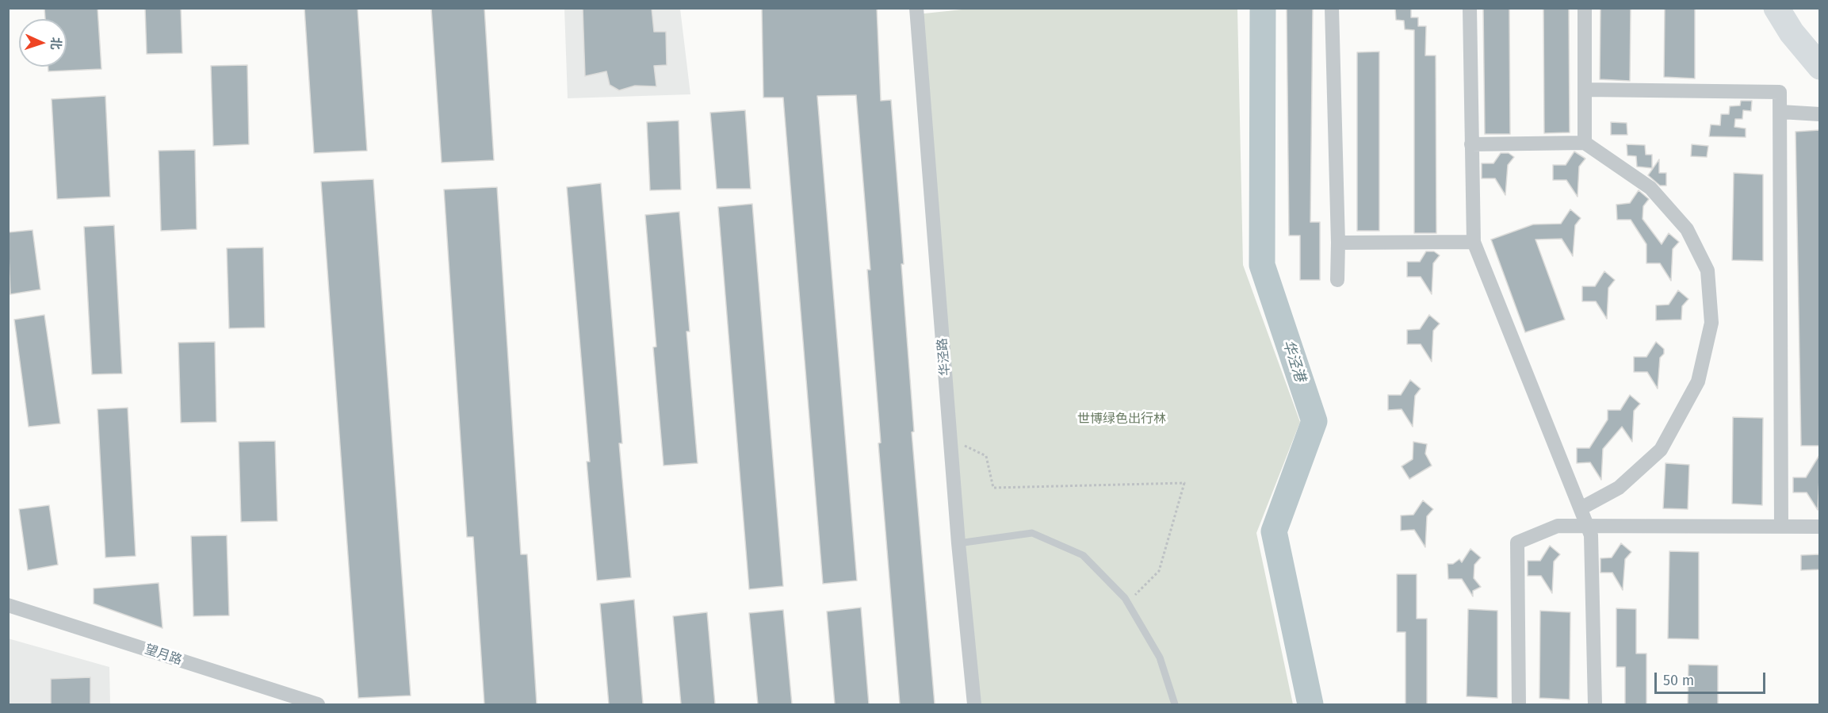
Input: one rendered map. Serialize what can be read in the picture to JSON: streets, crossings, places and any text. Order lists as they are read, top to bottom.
{
  "streets": {
    "street": ["华泾路", "望月路"]
  },
  "water": ["华泾港"],
  "parks": ["世博绿色出行林"],
  "scale_bar": "50 m",
  "north": "right"
}
